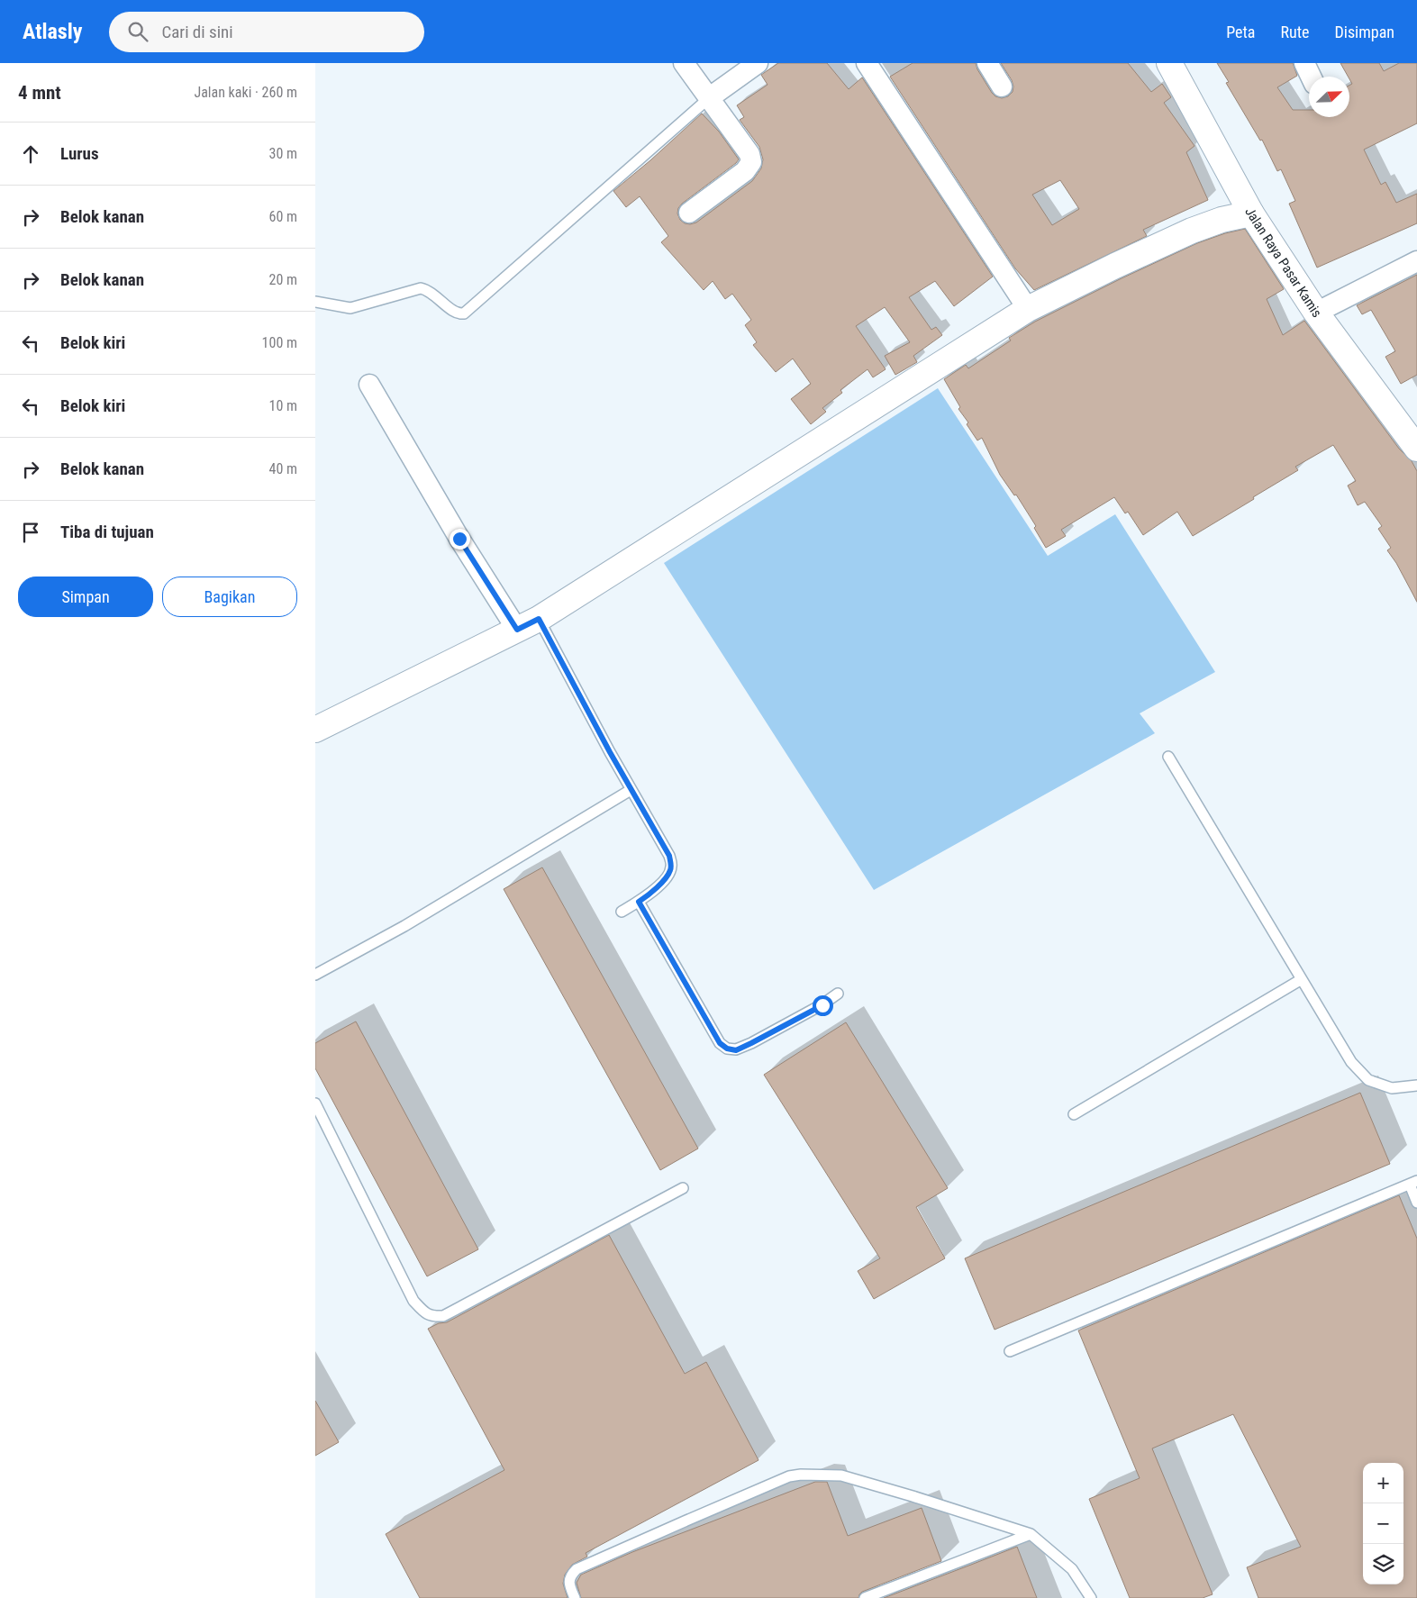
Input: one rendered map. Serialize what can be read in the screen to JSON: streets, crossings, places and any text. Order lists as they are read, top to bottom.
{
  "streets": {
    "street": ["Jalan Raya Pasar Kamis"]
  },
  "north": "top right",
  "page": {
    "header": "Atlasly",
    "search": "Cari di sini",
    "nav": ["Peta", "Rute", "Disimpan"],
    "heading": ["4 mnt", "Jalan kaki · 260 m"],
    "list": [
      ["Lurus", "30 m"],
      ["Belok kanan", "60 m"],
      ["Belok kanan", "20 m"],
      ["Belok kiri", "100 m"],
      ["Belok kiri", "10 m"],
      ["Belok kanan", "40 m"],
      "Tiba di tujuan"
    ],
    "buttons": ["Simpan", "Bagikan"],
    "map_buttons": ["+", "−"]
  }
}
